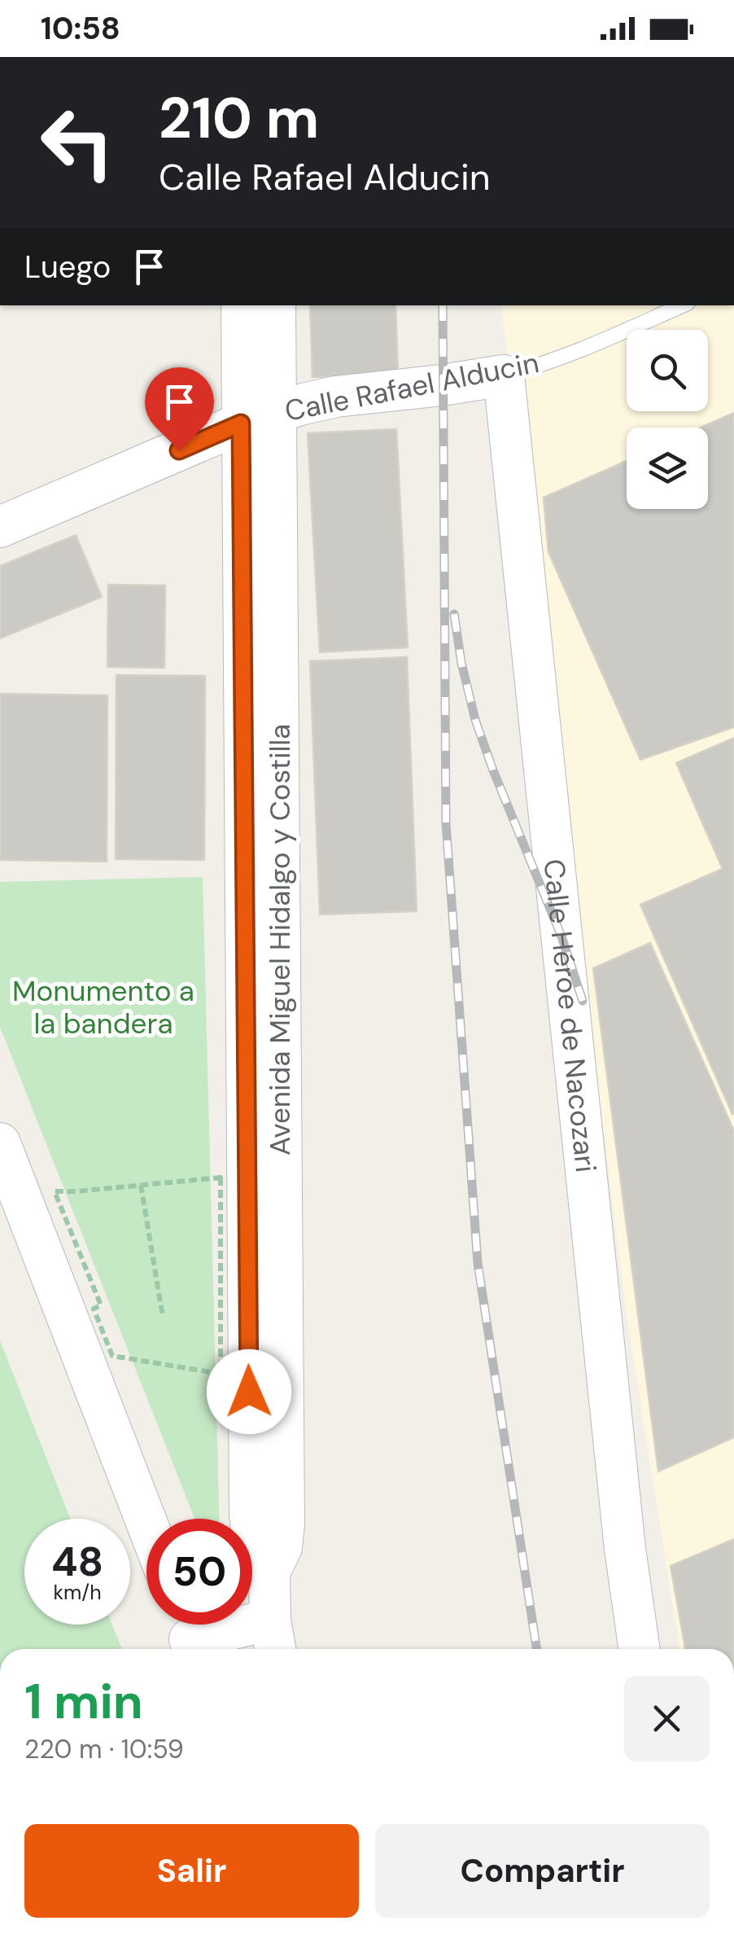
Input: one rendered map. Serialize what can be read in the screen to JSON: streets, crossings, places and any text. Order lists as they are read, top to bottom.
{
  "streets": {
    "main road": ["Calle Rafael Alducin", "Avenida Miguel Hidalgo y Costilla", "Calle Héroe de Nacozari"]
  },
  "crossings": [
    ["Calle Rafael Alducin", "Avenida Miguel Hidalgo y Costilla"],
    ["Calle Rafael Alducin", "Calle Héroe de Nacozari"]
  ],
  "parks": ["Monumento a la bandera"],
  "page": {
    "status": "10:58",
    "turn": ["210 m", "Calle Rafael Alducin"],
    "then": "Luego",
    "speed": "48 km/h",
    "limit": "50",
    "heading": ["1 min", "220 m · 10:59"],
    "buttons": ["Salir", "Compartir"]
  }
}
